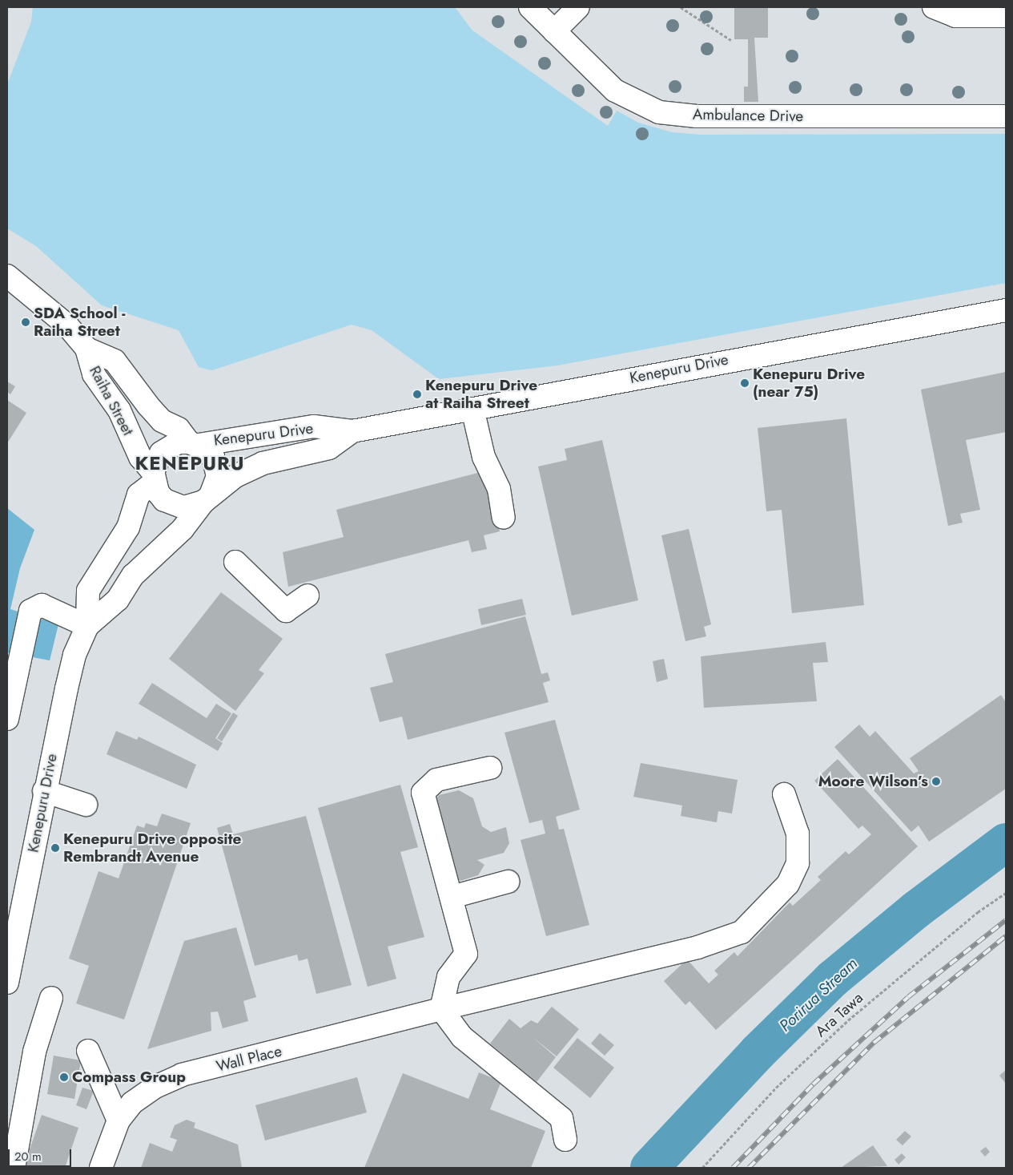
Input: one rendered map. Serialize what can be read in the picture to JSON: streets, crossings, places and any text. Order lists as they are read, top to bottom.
{
  "streets": {
    "main road": [
      "Ambulance Drive",
      "Kenepuru Drive",
      "Raiha Street",
      "Wall Place"
    ],
    "path": ["Ara Tawa"]
  },
  "crossings": [
    ["Kenepuru Drive", "Raiha Street"]
  ],
  "districts": ["KENEPURU"],
  "water": ["Porirua Stream"],
  "places": [
    "SDA School - Raiha Street",
    "Kenepuru Drive (near 75)",
    "Kenepuru Drive at Raiha Street",
    "Moore Wilson’s",
    "Kenepuru Drive opposite Rembrandt Avenue",
    "Compass Group"
  ],
  "scale_bar": "20 m"
}
